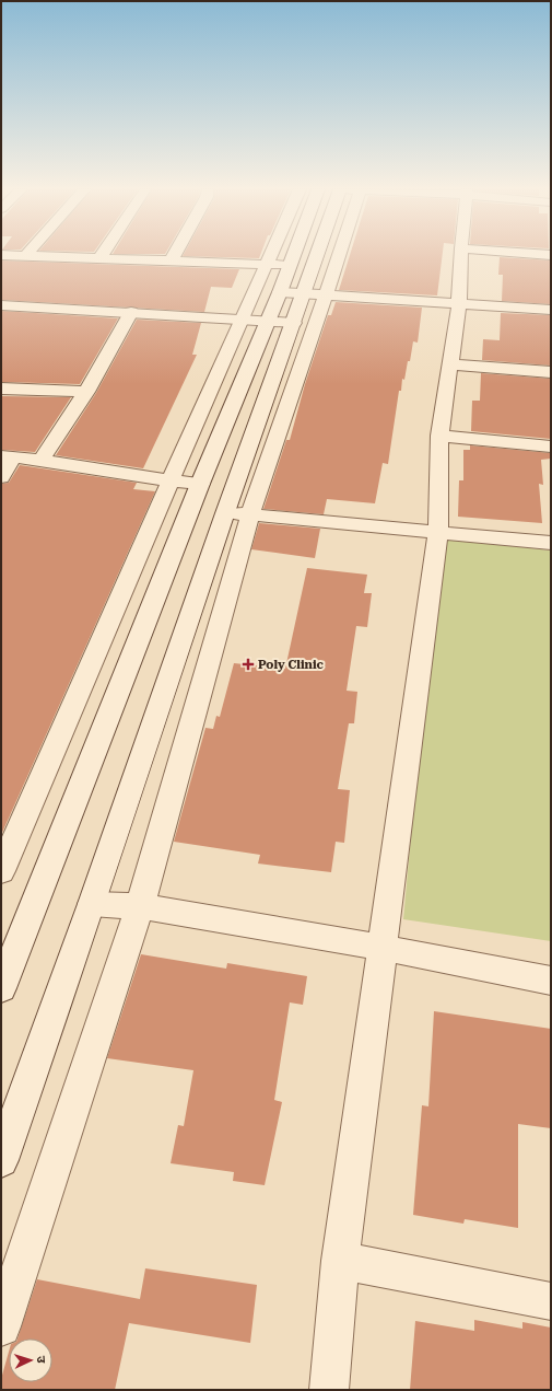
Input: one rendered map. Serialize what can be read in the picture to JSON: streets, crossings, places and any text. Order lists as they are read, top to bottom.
{
  "places": {
    "health": ["Poly Clinic"]
  },
  "north": "right"
}
